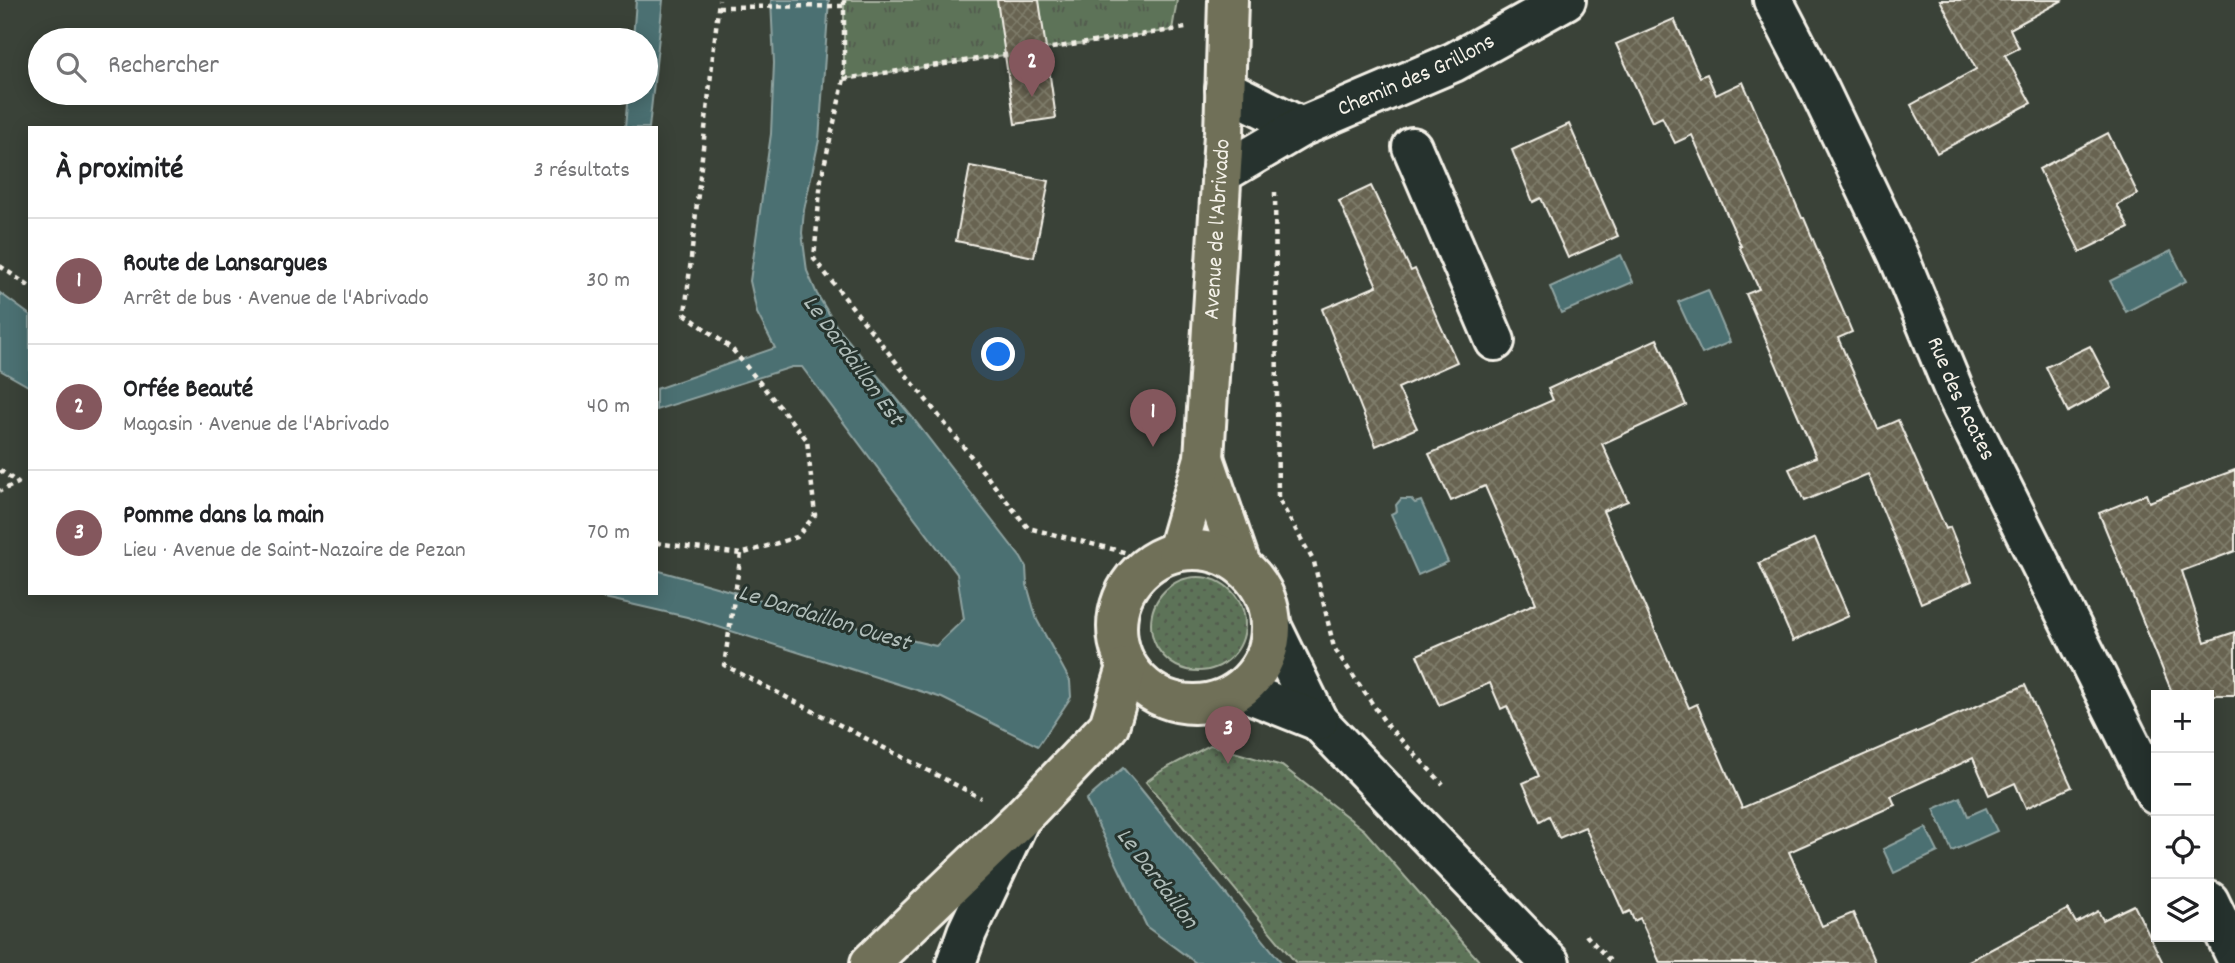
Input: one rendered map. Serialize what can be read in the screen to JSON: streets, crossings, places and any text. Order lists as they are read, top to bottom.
{
  "streets": {
    "main road": ["Avenue de l'Abrivado"],
    "street": ["Chemin des Grillons", "Rue des Acates"]
  },
  "crossings": [
    ["Chemin des Grillons", "Avenue de l'Abrivado"]
  ],
  "water": ["Le Dardaillon Est", "Le Dardaillon Ouest", "Le Dardaillon"],
  "page": {
    "search": "Rechercher",
    "pins": ["2", "1", "3"],
    "heading": ["À proximité", "3 résultats"],
    "list": [
      {
        "mark": "1",
        "name": "Route de Lansargues",
        "note": "Arrêt de bus · Avenue de l'Abrivado",
        "value": "30 m"
      },
      {
        "mark": "2",
        "name": "Orfée Beauté",
        "note": "Magasin · Avenue de l'Abrivado",
        "value": "40 m"
      },
      {
        "mark": "3",
        "name": "Pomme dans la main",
        "note": "Lieu · Avenue de Saint-Nazaire de Pezan",
        "value": "70 m"
      }
    ],
    "map_buttons": ["+", "−"]
  }
}
